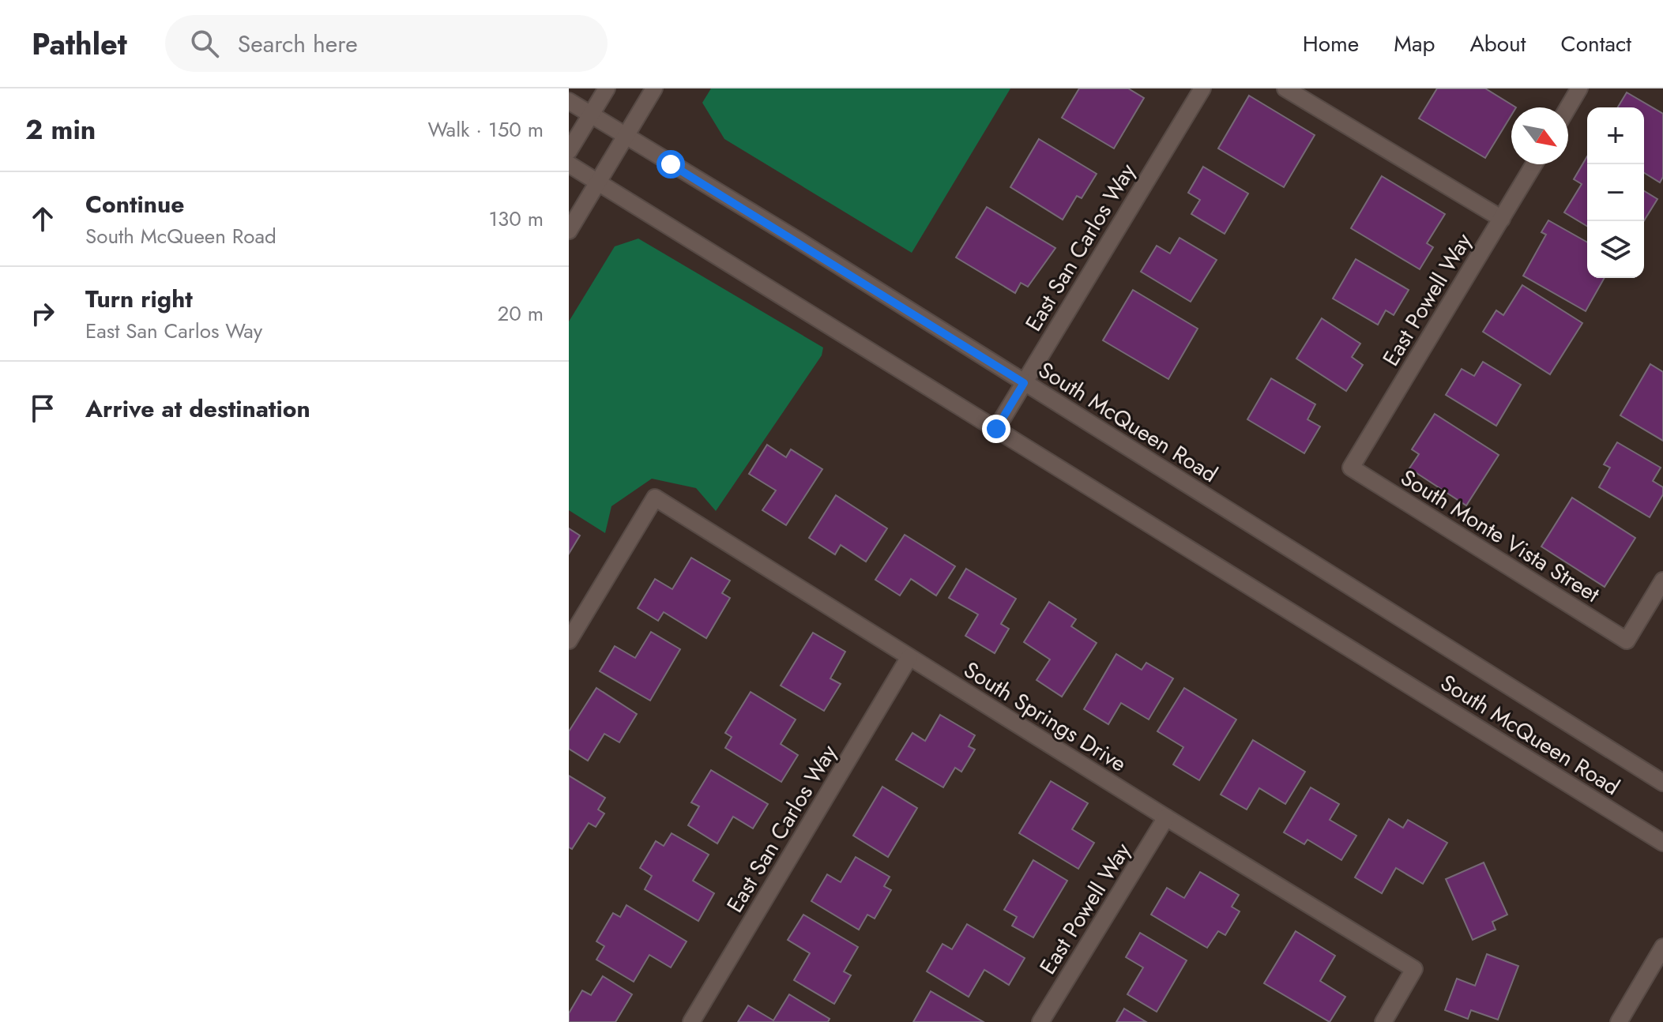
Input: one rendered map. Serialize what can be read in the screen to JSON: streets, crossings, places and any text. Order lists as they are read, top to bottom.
{
  "streets": {
    "street": [
      "East San Carlos Way",
      "East Powell Way",
      "South McQueen Road",
      "South Monte Vista Street",
      "South Springs Drive"
    ]
  },
  "crossings": [
    ["East San Carlos Way", "South McQueen Road"],
    ["East San Carlos Way", "South Springs Drive"],
    ["East Powell Way", "South Monte Vista Street"],
    ["East Powell Way", "South Springs Drive"]
  ],
  "north": "bottom right",
  "page": {
    "header": "Pathlet",
    "search": "Search here",
    "nav": [
      "Home",
      "Map",
      "About",
      "Contact"
    ],
    "heading": ["2 min", "Walk · 150 m"],
    "map_buttons": ["+", "−"],
    "list": [
      ["Continue", "South McQueen Road", "130 m"],
      ["Turn right", "East San Carlos Way", "20 m"],
      "Arrive at destination"
    ]
  }
}
